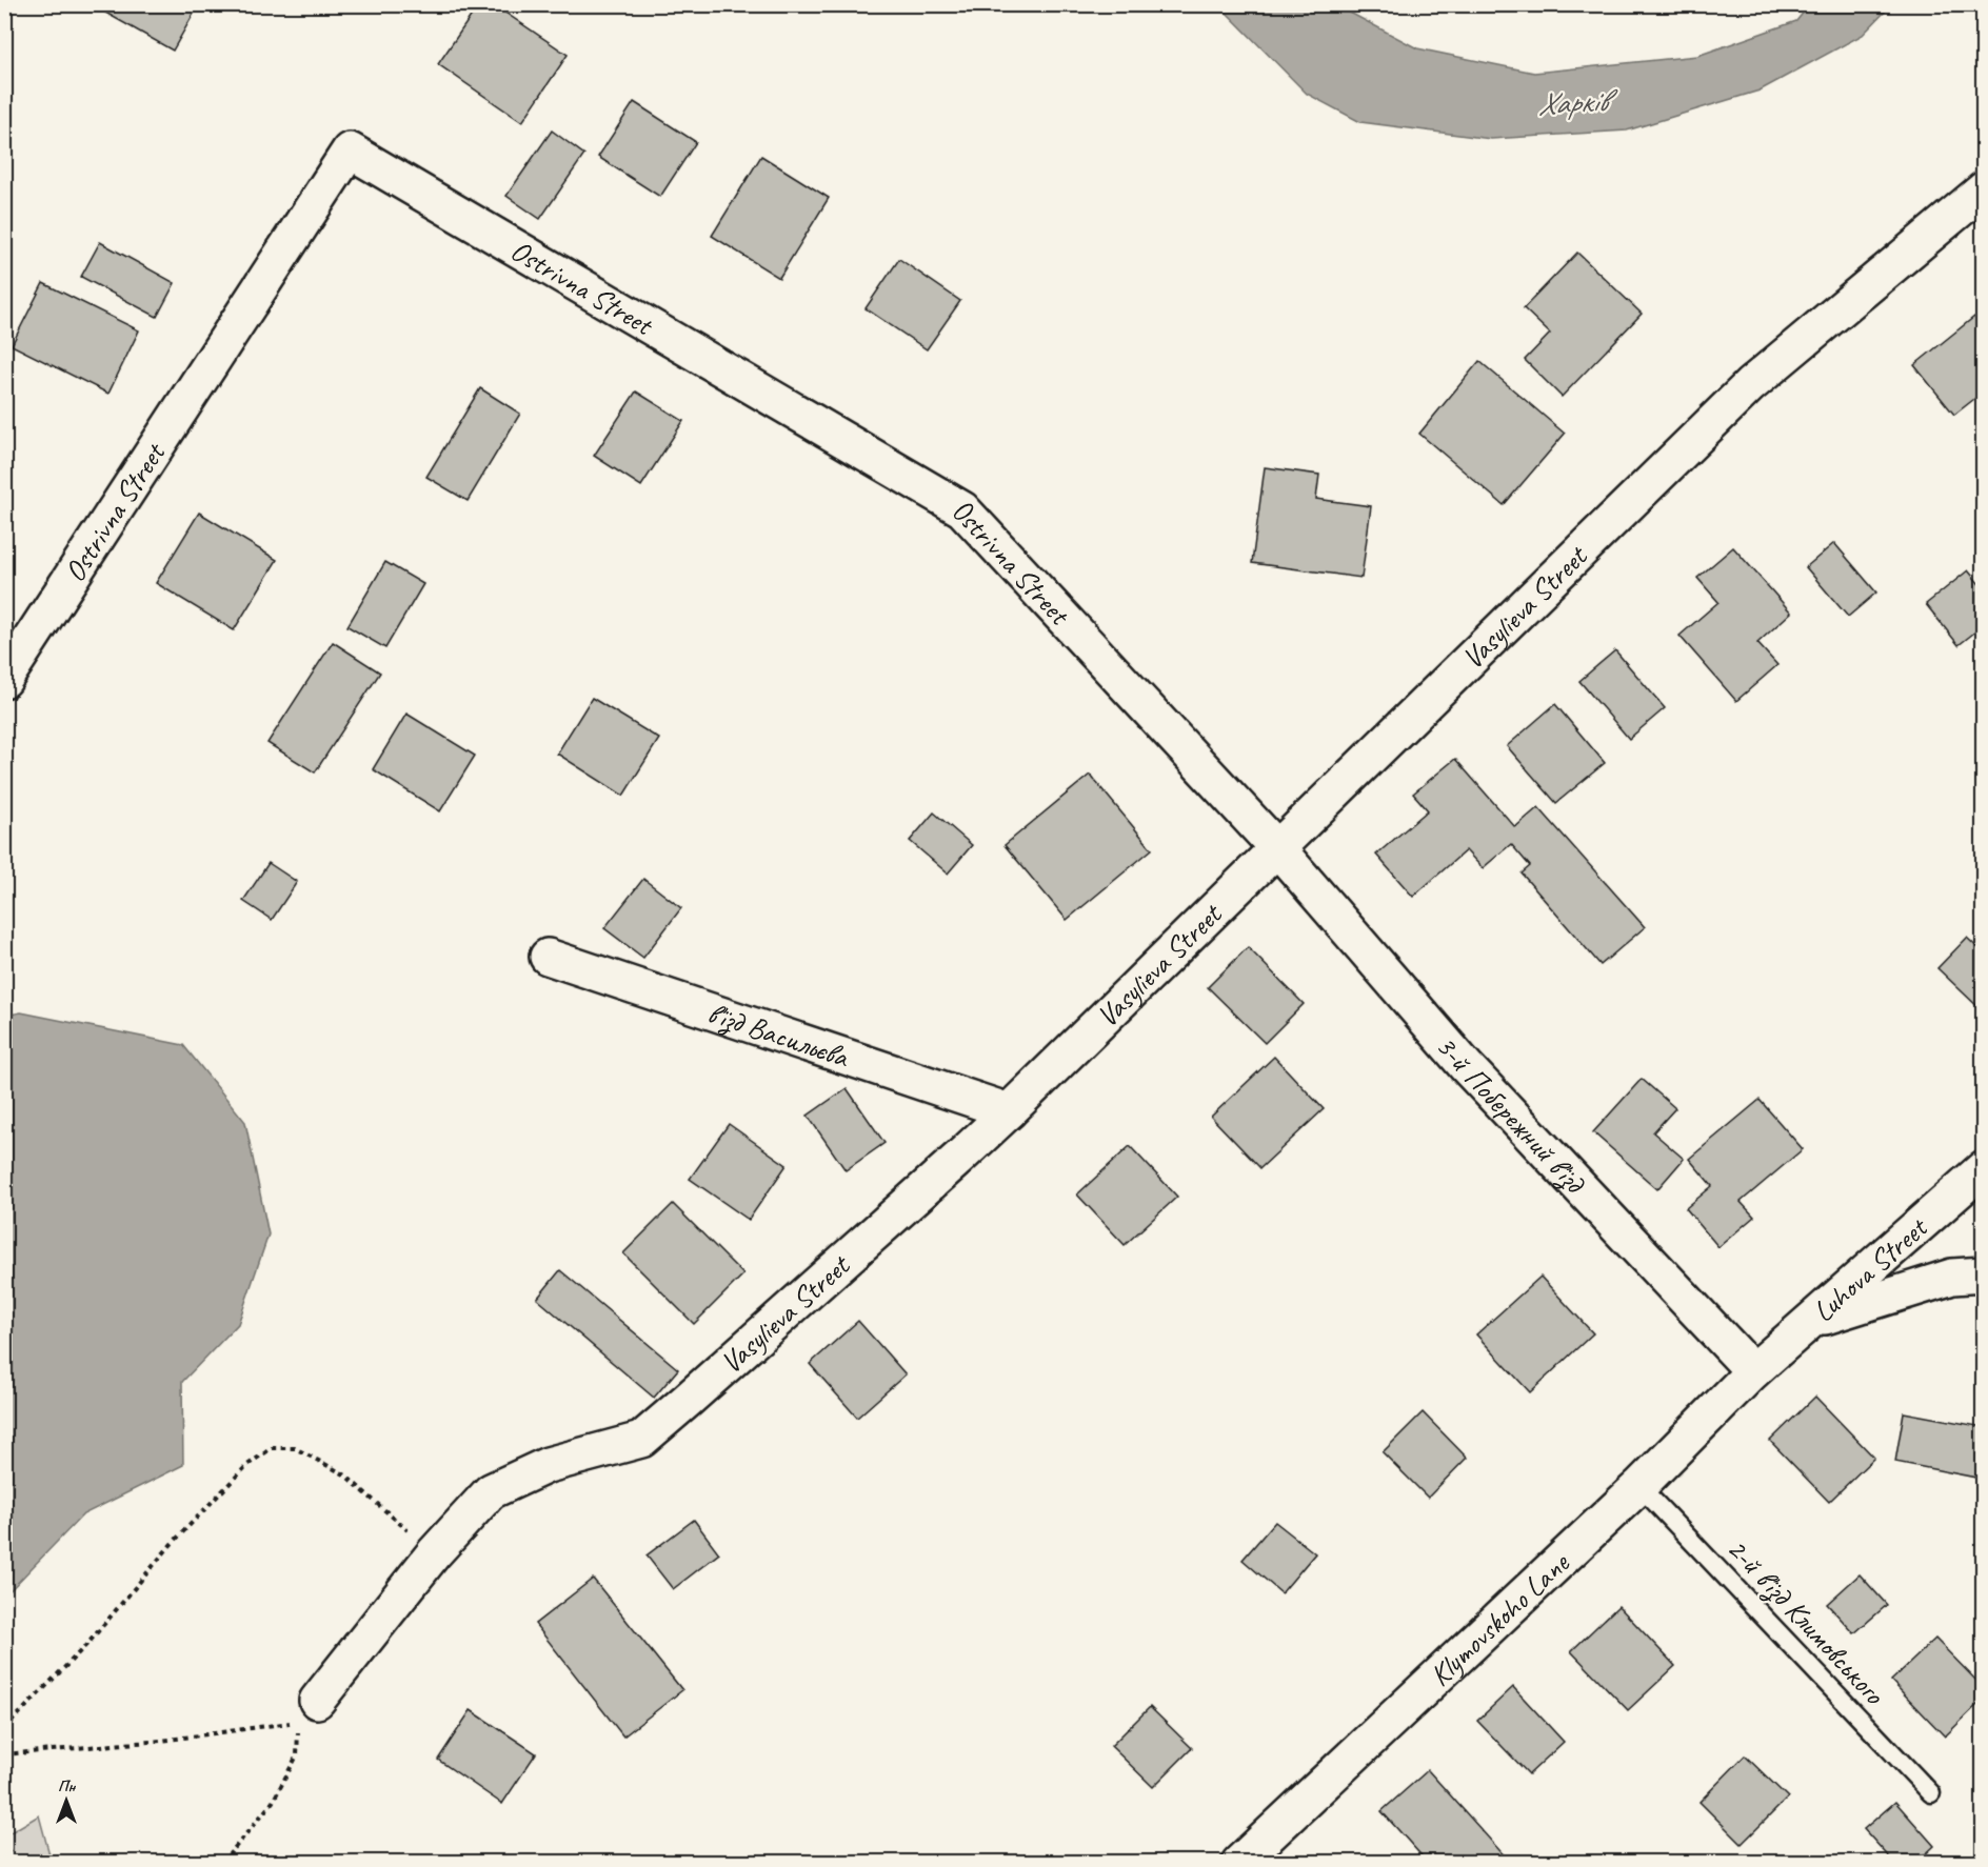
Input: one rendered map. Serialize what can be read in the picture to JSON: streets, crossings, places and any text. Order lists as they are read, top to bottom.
{
  "streets": {
    "street": [
      "Ostrivna Street",
      "Vasylieva Street",
      "в'їзд Васильєва",
      "3-й Побережний в'їзд",
      "Luhova Street",
      "Klymovskoho Lane"
    ],
    "lane": ["2-й в'їзд Климовського"]
  },
  "crossings": [
    ["Ostrivna Street", "Vasylieva Street"],
    ["Ostrivna Street", "3-й Побережний в'їзд"],
    ["Vasylieva Street", "в'їзд Васильєва"],
    ["Vasylieva Street", "3-й Побережний в'їзд"],
    ["3-й Побережний в'їзд", "Luhova Street"],
    ["3-й Побережний в'їзд", "Klymovskoho Lane"],
    ["Luhova Street", "Klymovskoho Lane"],
    ["Klymovskoho Lane", "2-й в'їзд Климовського"]
  ],
  "water": ["Харків"],
  "north": "top"
}
